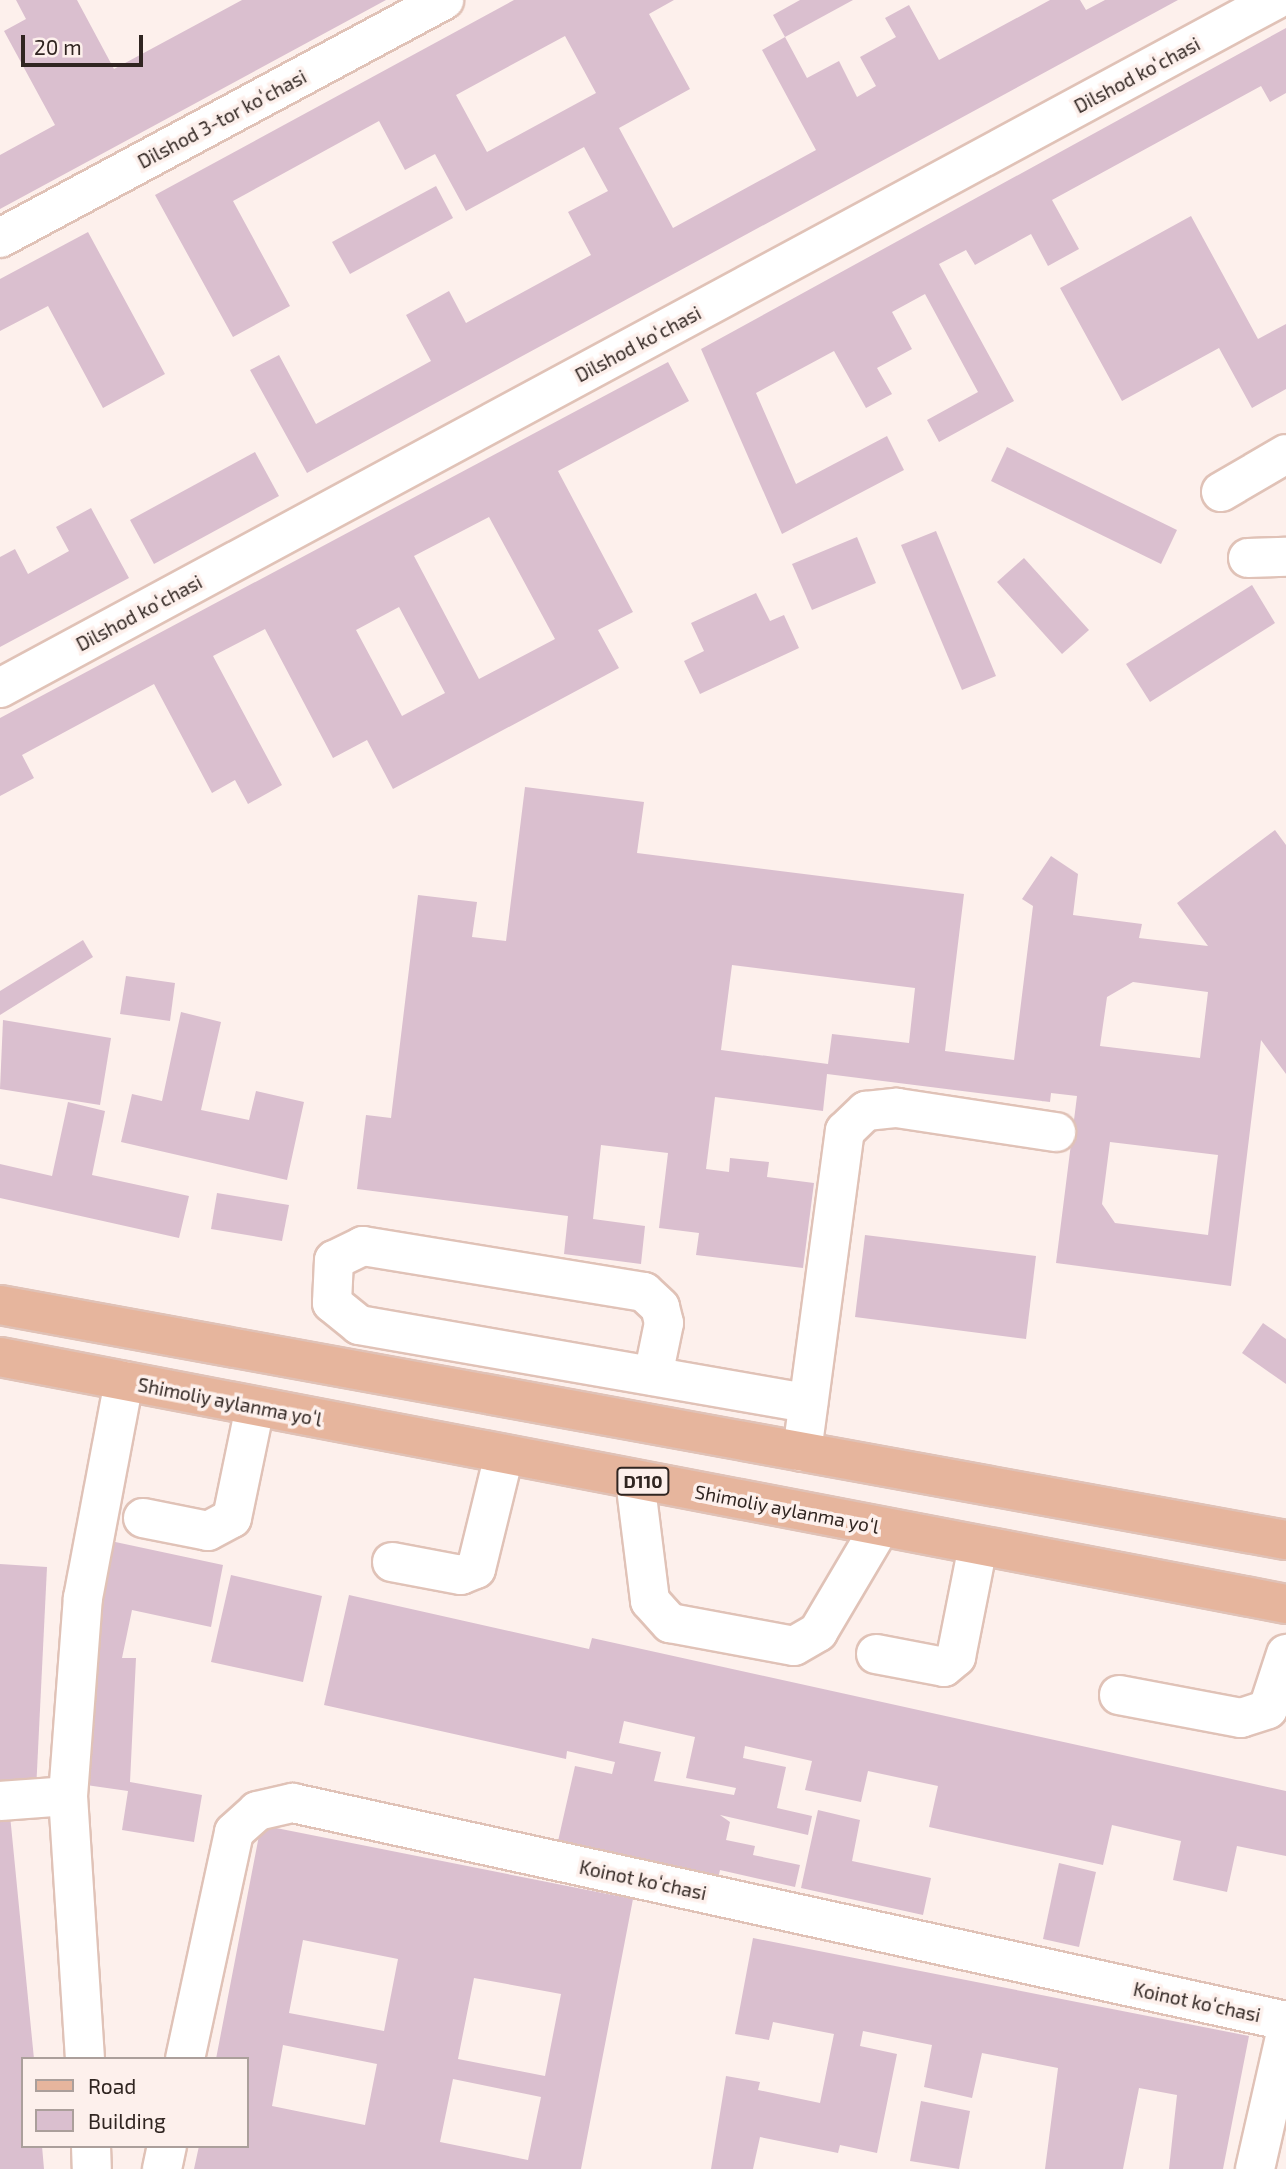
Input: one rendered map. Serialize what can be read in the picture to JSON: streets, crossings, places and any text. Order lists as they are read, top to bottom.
{
  "streets": {
    "main road": ["Shimoliy aylanma yoʻl", "D110"],
    "street": ["Dilshod koʻchasi", "Dilshod 3-tor koʻchasi", "Koinot koʻchasi"]
  },
  "legend": ["Road", "Building"],
  "scale_bar": "20 m"
}
